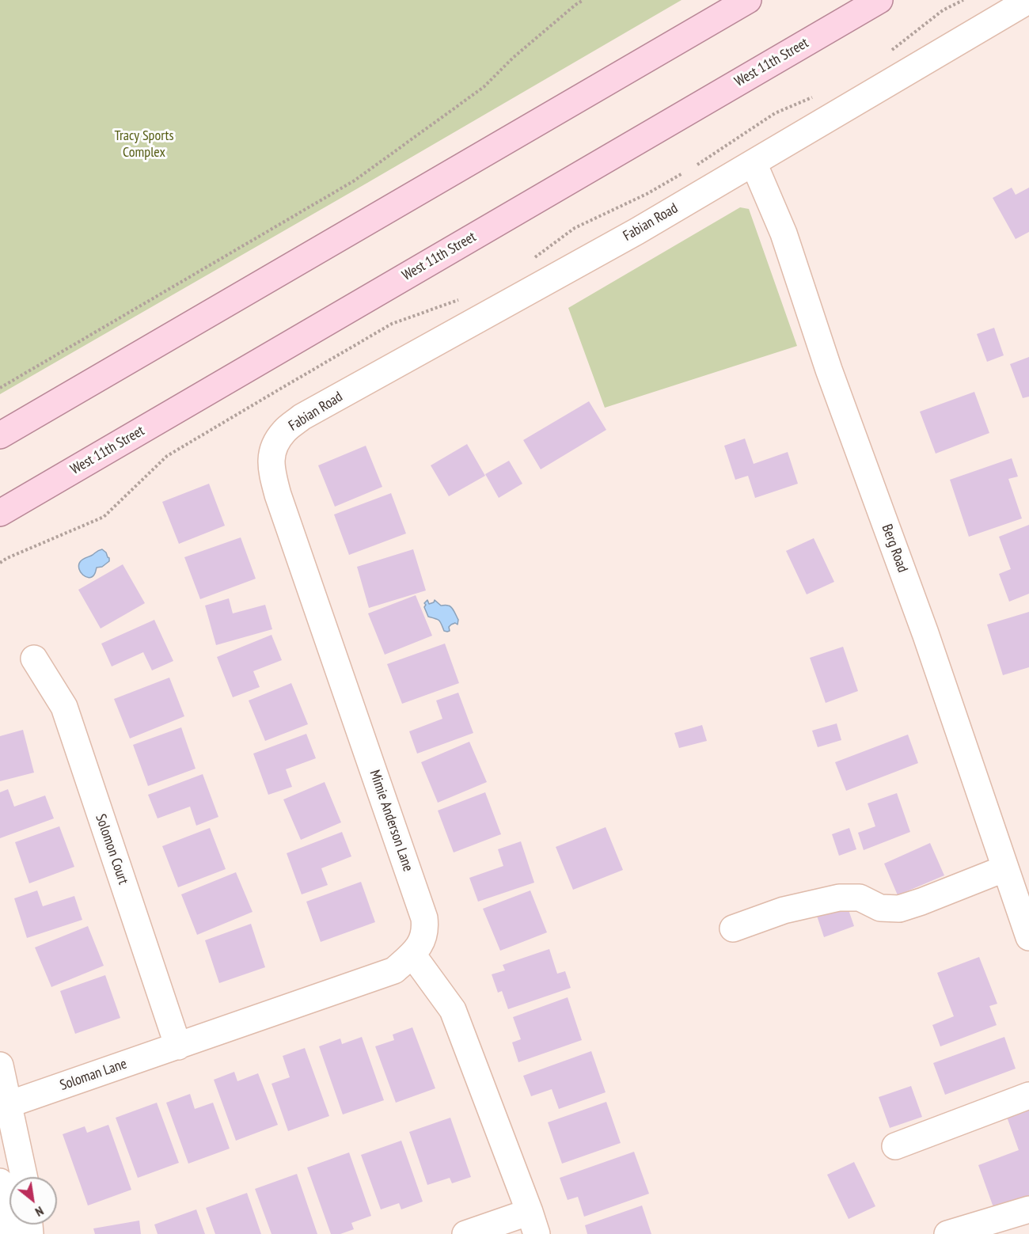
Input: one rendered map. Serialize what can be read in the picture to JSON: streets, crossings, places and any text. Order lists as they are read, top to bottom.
{
  "streets": {
    "main road": ["West 11th Street"],
    "street": [
      "Fabian Road",
      "Berg Road",
      "Mimie Anderson Lane",
      "Solomon Court",
      "Soloman Lane"
    ]
  },
  "crossings": [
    ["Fabian Road", "Berg Road"],
    ["Fabian Road", "Mimie Anderson Lane"],
    ["Mimie Anderson Lane", "Solomon Court"],
    ["Mimie Anderson Lane", "Soloman Lane"],
    ["Solomon Court", "Soloman Lane"]
  ],
  "parks": ["Tracy Sports Complex"],
  "north": "bottom right"
}
